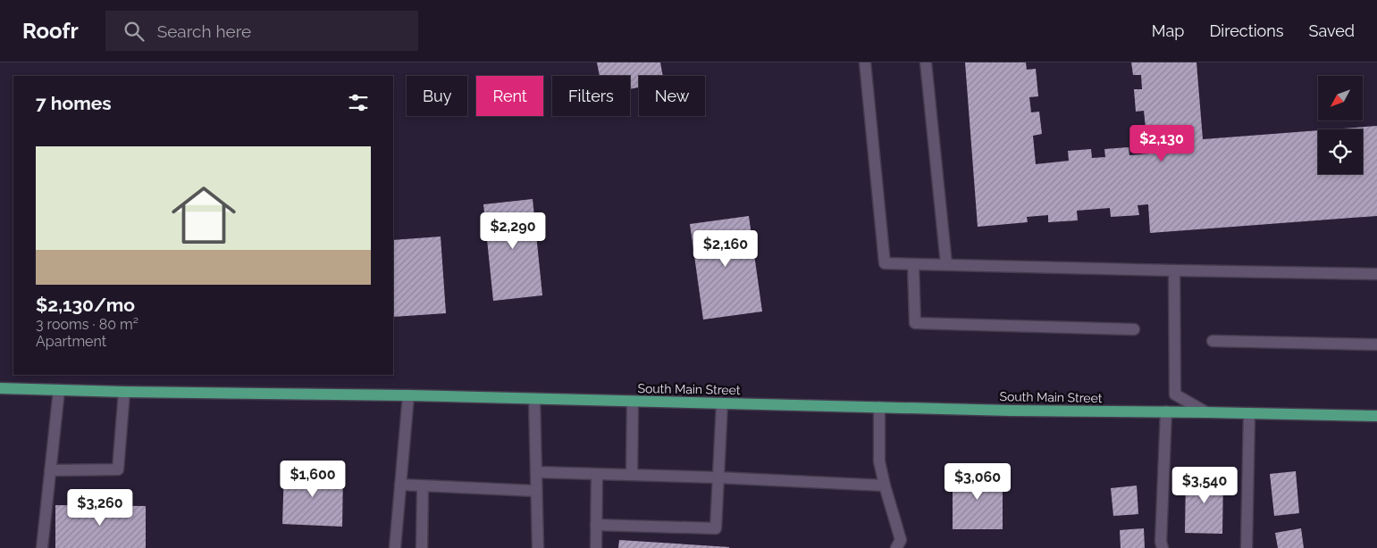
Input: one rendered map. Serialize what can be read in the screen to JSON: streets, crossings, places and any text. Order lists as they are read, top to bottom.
{
  "streets": {
    "main road": ["South Main Street"]
  },
  "north": "bottom left",
  "page": {
    "header": "Roofr",
    "search": "Search here",
    "nav": ["Map", "Directions", "Saved"],
    "chip": [
      "Buy",
      "Rent",
      "Filters",
      "New"
    ],
    "heading": "7 homes",
    "price": [
      "$2,130",
      "$2,290",
      "$2,160",
      "$1,600",
      "$3,060",
      "$3,540",
      "$3,260"
    ],
    "list": [
      {
        "name": "$2,130/mo",
        "note": "3 rooms · 80 m² · Apartment"
      }
    ]
  }
}
